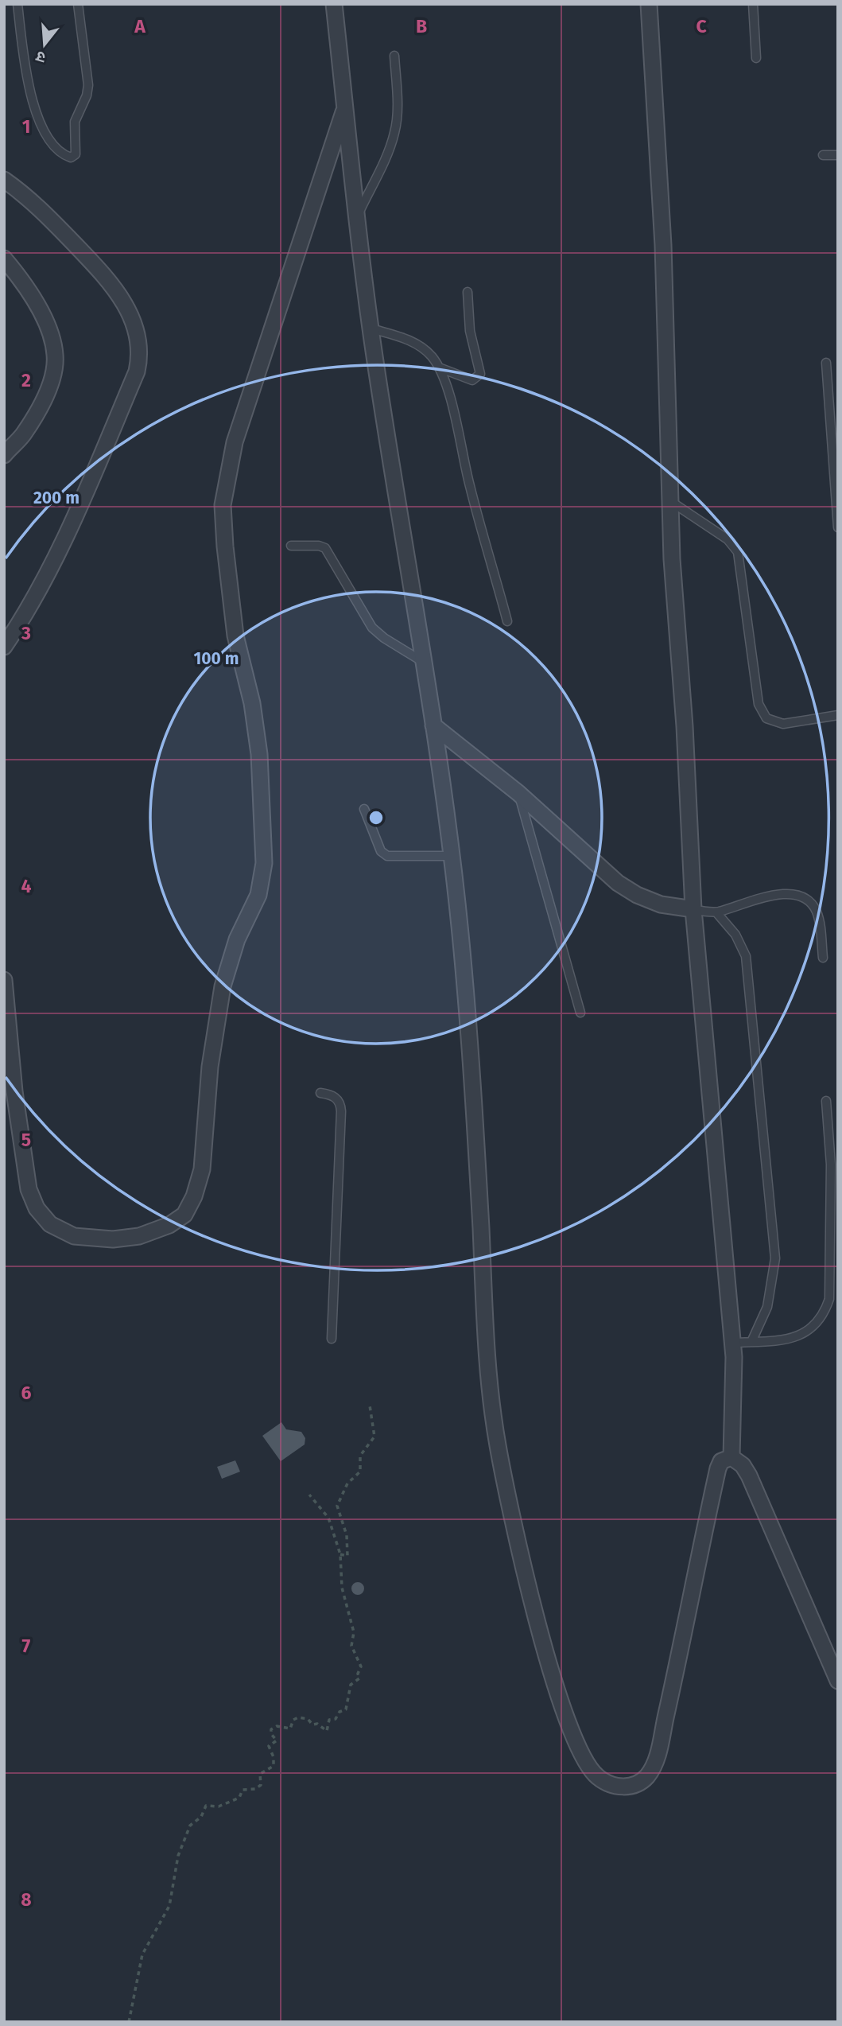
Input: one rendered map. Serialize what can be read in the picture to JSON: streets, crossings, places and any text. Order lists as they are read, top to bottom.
{
  "north": "bottom",
  "grid": {
    "columns": ["A", "B", "C"],
    "rows": [
      "1",
      "2",
      "3",
      "4",
      "5",
      "6",
      "7",
      "8"
    ]
  },
  "rings": ["200 m", "100 m"]
}
